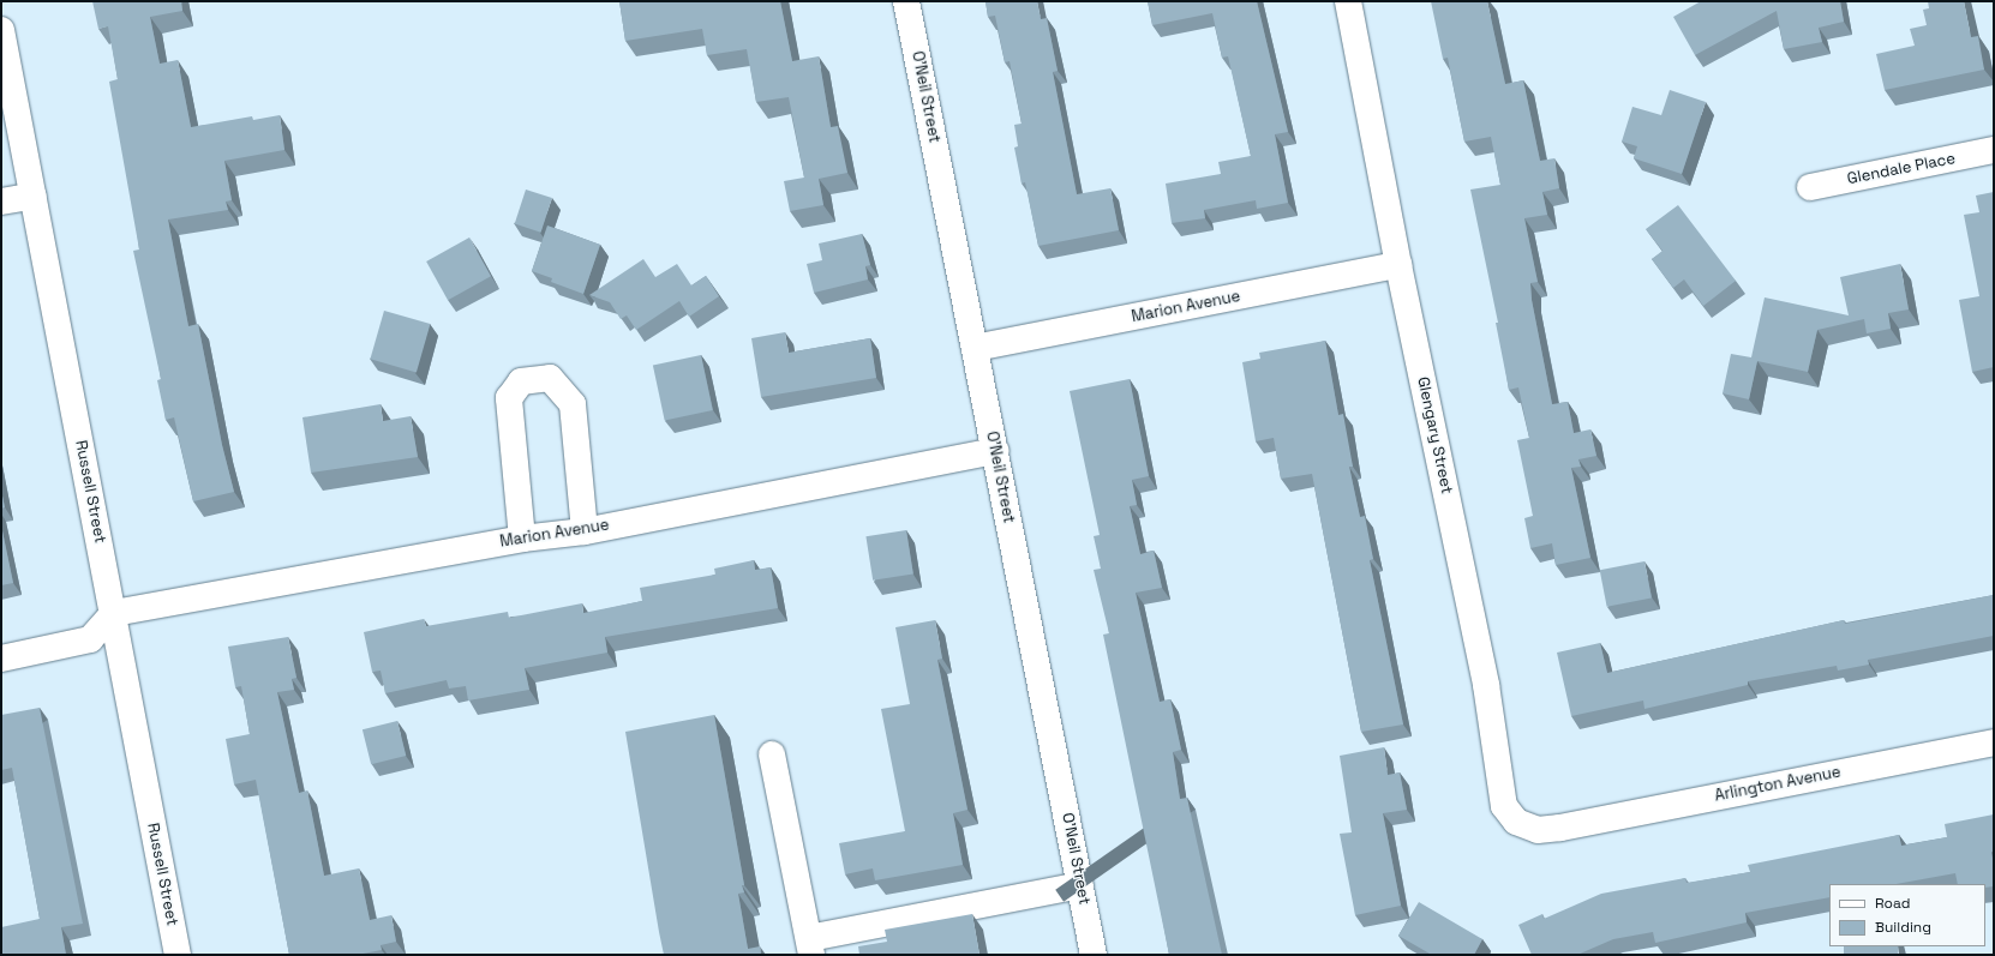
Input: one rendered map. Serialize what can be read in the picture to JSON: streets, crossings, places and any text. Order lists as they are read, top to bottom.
{
  "streets": {
    "street": [
      "O'Neil Street",
      "Glendale Place",
      "Marion Avenue",
      "Glengary Street",
      "Russell Street",
      "Arlington Avenue"
    ]
  },
  "crossings": [
    ["O'Neil Street", "Marion Avenue"],
    ["Marion Avenue", "Glengary Street"],
    ["Marion Avenue", "Russell Street"],
    ["Glengary Street", "Arlington Avenue"]
  ],
  "legend": ["Road", "Building"]
}
